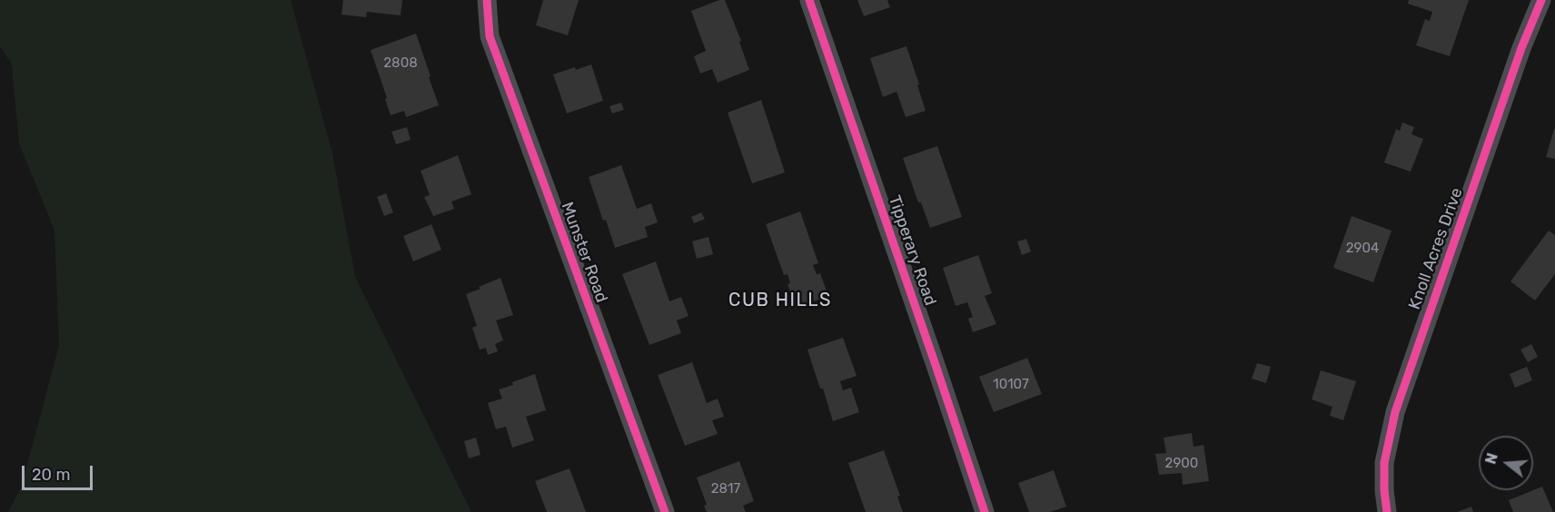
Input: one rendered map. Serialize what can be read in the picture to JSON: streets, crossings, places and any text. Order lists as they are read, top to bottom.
{
  "streets": {
    "street": ["Knoll Acres Drive", "Tipperary Road", "Munster Road"]
  },
  "districts": ["CUB HILLS"],
  "house_numbers": [
    "2808",
    "2904",
    "10107",
    "2900",
    "2817"
  ],
  "scale_bar": "20 m",
  "north": "left"
}
